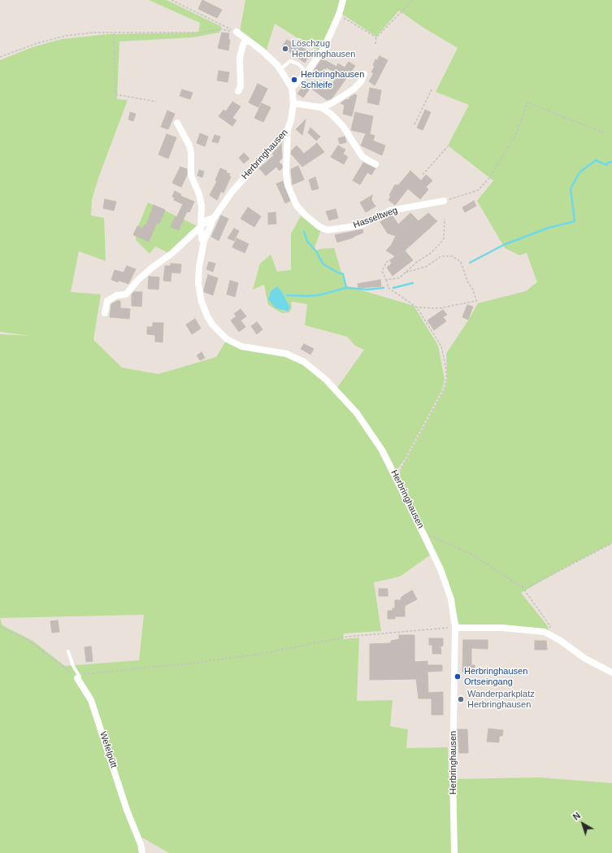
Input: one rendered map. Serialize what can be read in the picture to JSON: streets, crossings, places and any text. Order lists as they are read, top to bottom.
{
  "streets": {
    "street": ["Herbringhausen", "Hasseltweg", "Wefelpütt"]
  },
  "crossings": [
    ["Herbringhausen", "Hasseltweg"]
  ],
  "places": [
    "Löschzug Herbringhausen",
    "Herbringhausen Schleife",
    "Herbringhausen Ortseingang",
    "Wanderparkplatz Herbringhausen"
  ],
  "north": "top left"
}
